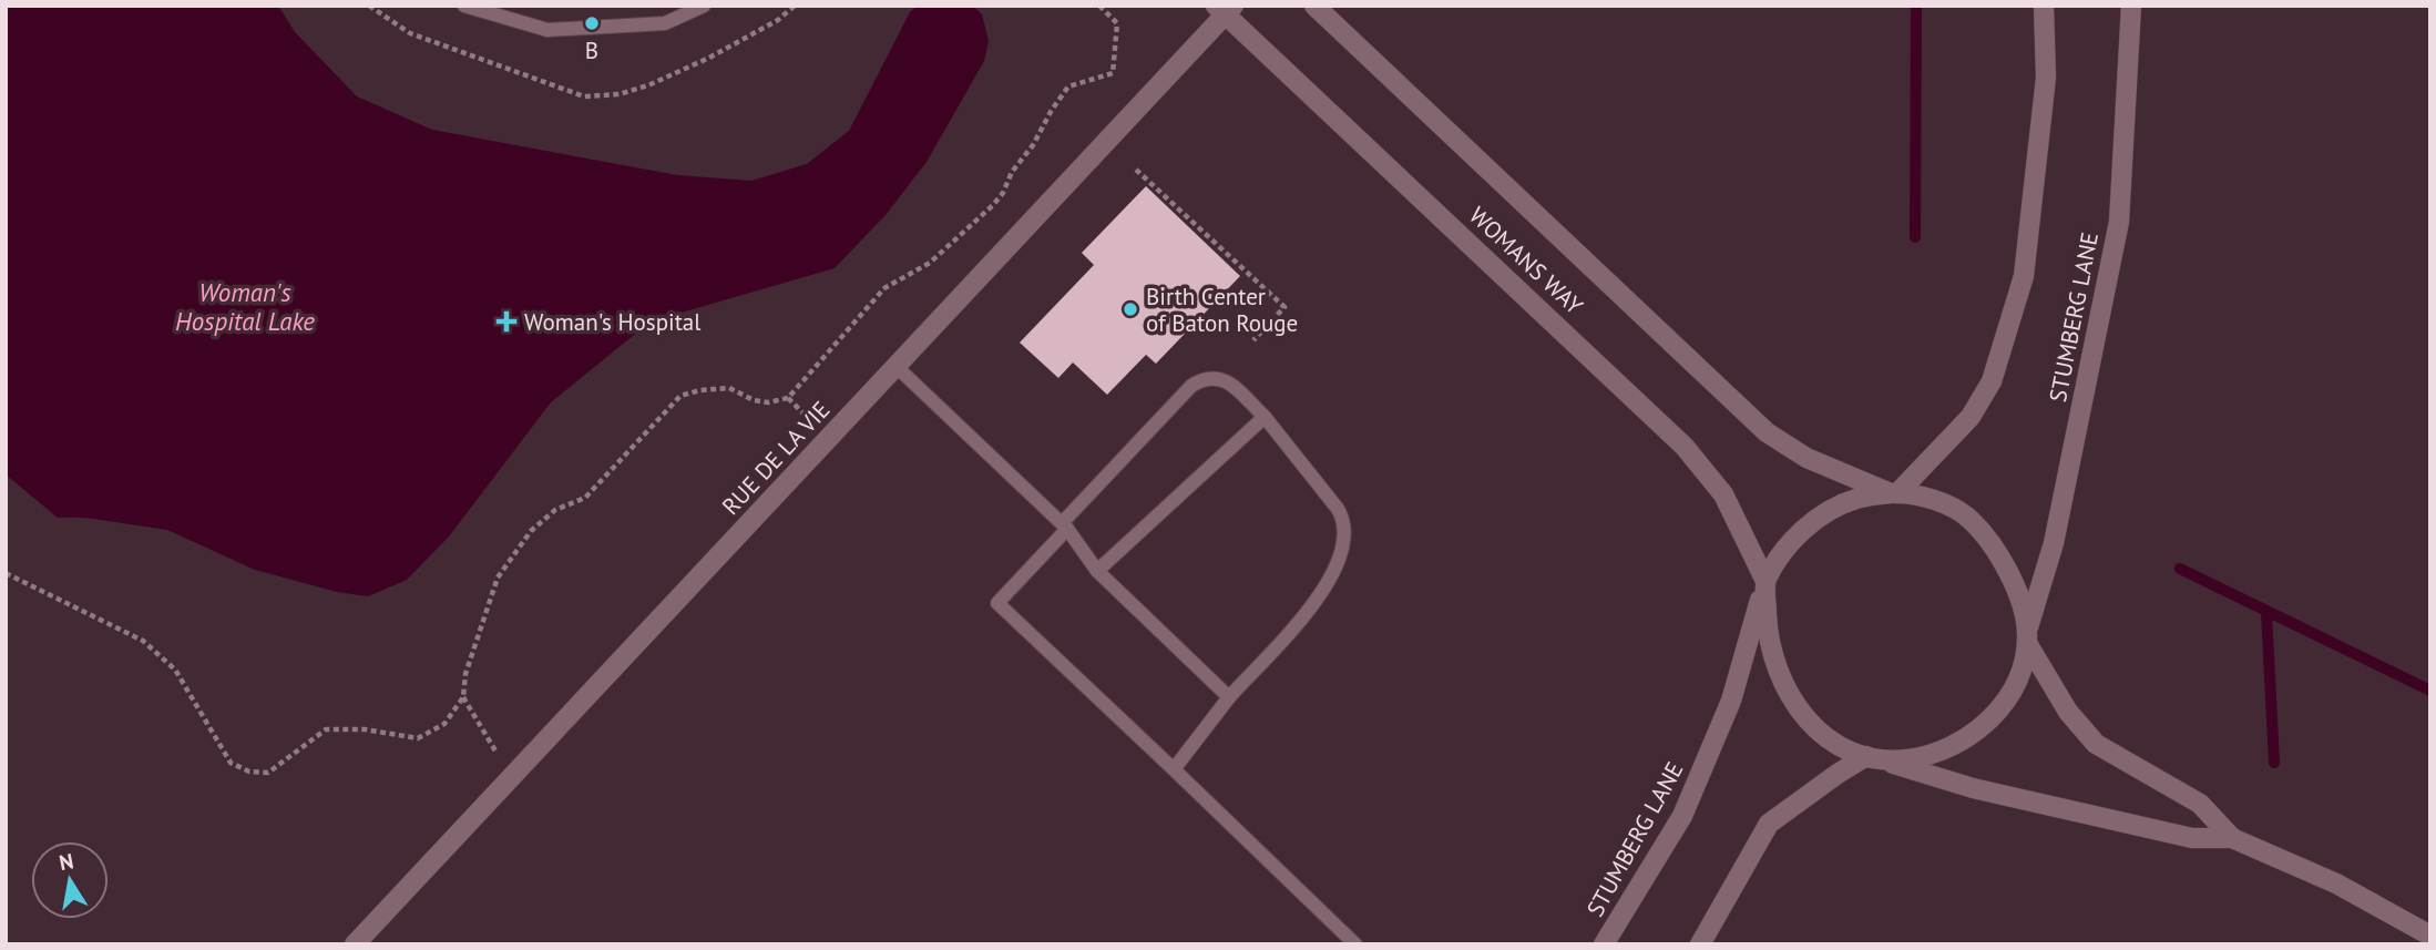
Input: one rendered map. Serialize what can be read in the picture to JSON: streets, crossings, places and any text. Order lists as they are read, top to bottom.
{
  "streets": {
    "main road": ["WOMANS WAY", "STUMBERG LANE", "RUE DE LA VIE"]
  },
  "crossings": [
    ["WOMANS WAY", "STUMBERG LANE"],
    ["WOMANS WAY", "RUE DE LA VIE"]
  ],
  "water": ["Woman's Hospital Lake"],
  "places": {
    "other": ["B", "Birth Center of Baton Rouge"],
    "health": ["Woman's Hospital"]
  },
  "north": "top"
}
